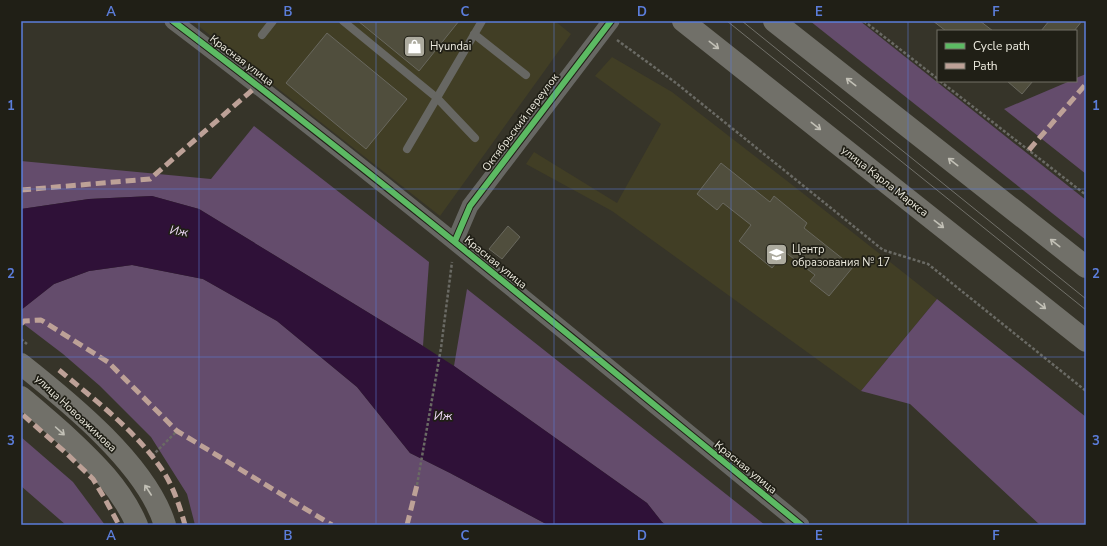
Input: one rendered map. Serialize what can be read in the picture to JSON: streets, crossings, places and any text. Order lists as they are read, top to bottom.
{
  "streets": {
    "main road": ["улица Карла Маркса", "улица Новоажимова"],
    "street": ["Красная улица", "Октябрьский переулок"]
  },
  "crossings": [
    ["Красная улица", "Октябрьский переулок"]
  ],
  "water": ["Иж"],
  "places": {
    "shop": ["Hyundai"],
    "school or university": ["Центр образования № 17"]
  },
  "legend": ["Cycle path", "Path"],
  "grid": {
    "columns": [
      "A",
      "B",
      "C",
      "D",
      "E",
      "F"
    ],
    "rows": ["1", "2", "3"]
  }
}
